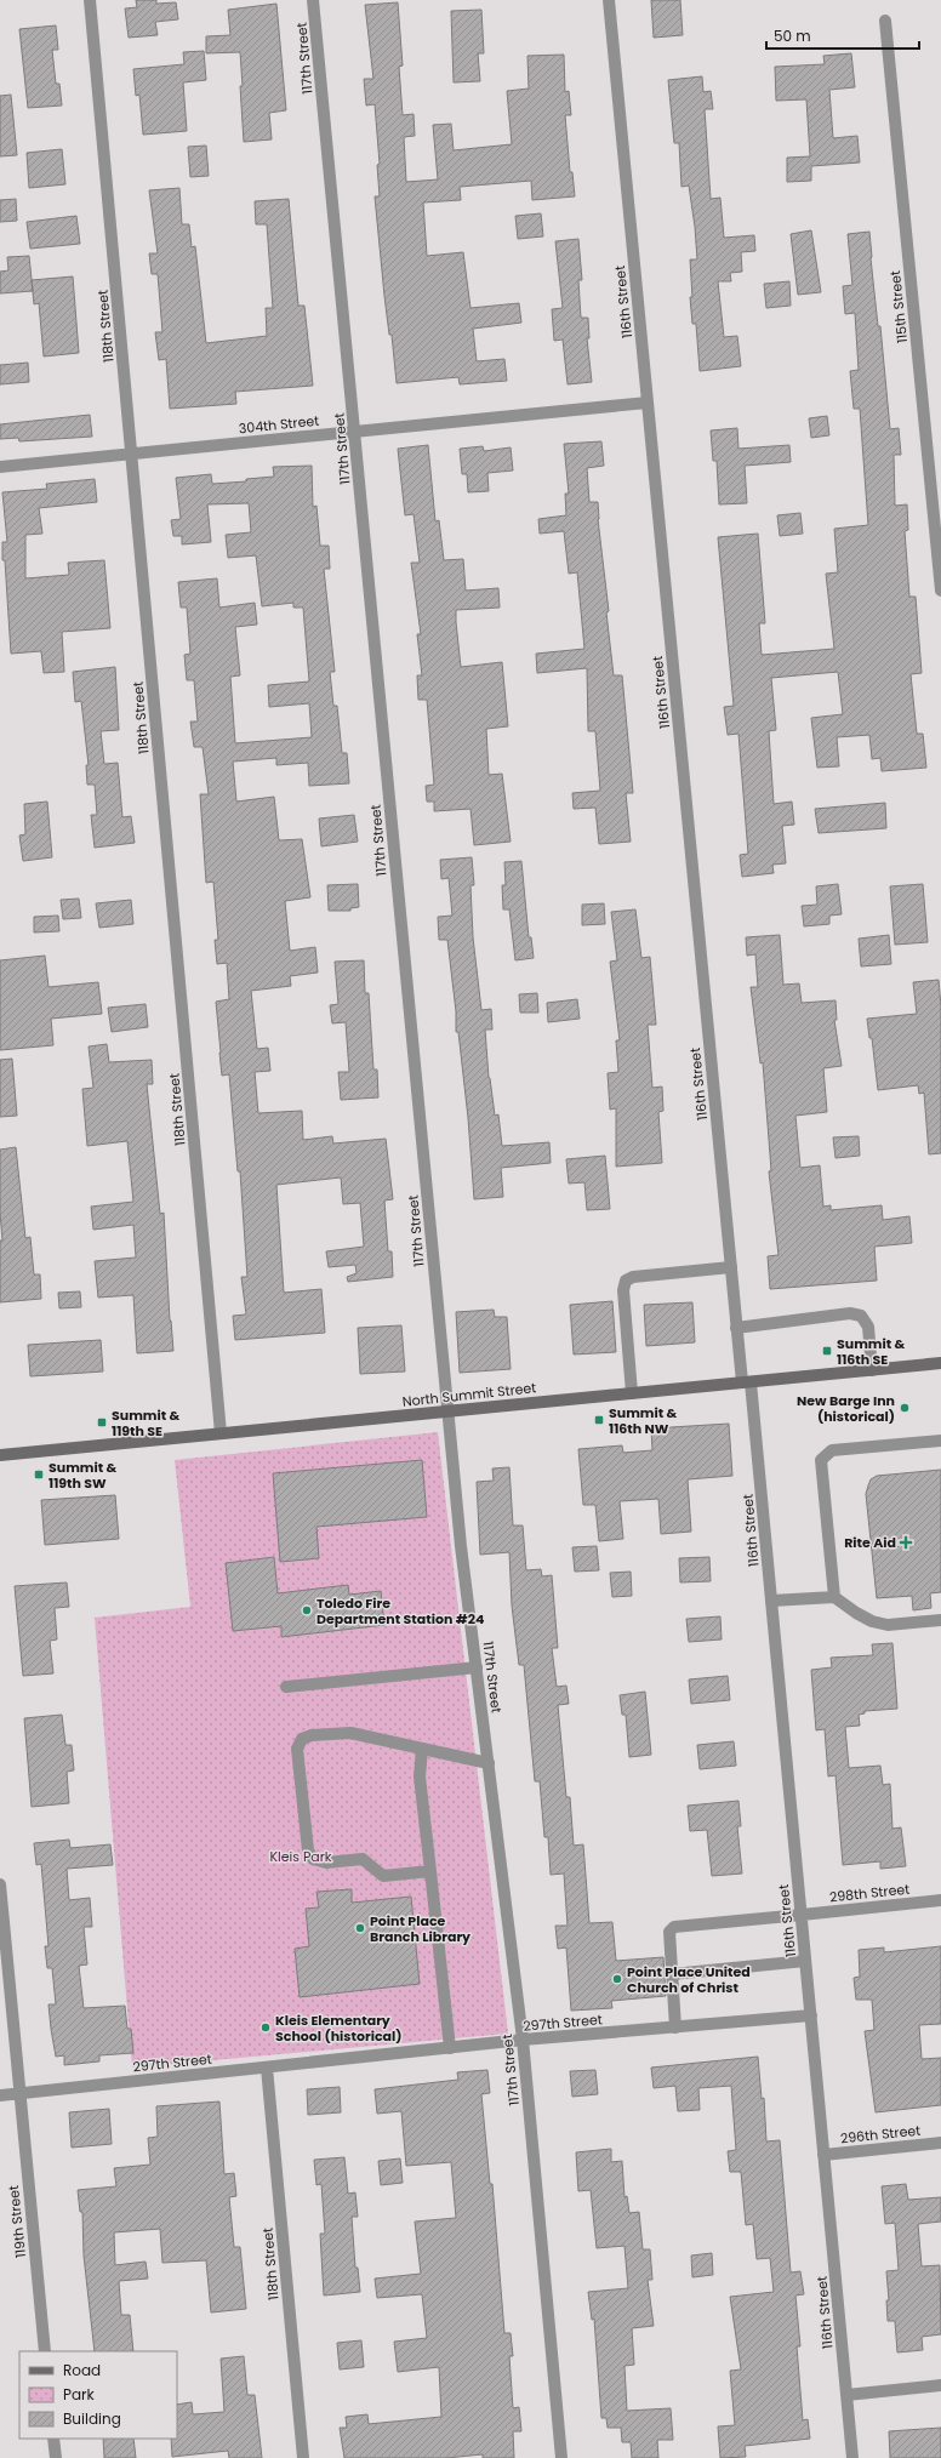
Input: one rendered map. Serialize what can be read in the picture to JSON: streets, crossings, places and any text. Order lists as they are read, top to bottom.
{
  "streets": {
    "main road": ["North Summit Street"],
    "street": [
      "117th Street",
      "116th Street",
      "115th Street",
      "118th Street",
      "304th Street",
      "298th Street",
      "297th Street",
      "296th Street",
      "119th Street"
    ]
  },
  "crossings": [
    ["117th Street", "304th Street"],
    ["117th Street", "North Summit Street"],
    ["117th Street", "297th Street"],
    ["116th Street", "304th Street"],
    ["116th Street", "North Summit Street"],
    ["116th Street", "298th Street"],
    ["116th Street", "297th Street"],
    ["116th Street", "296th Street"],
    ["118th Street", "304th Street"],
    ["118th Street", "North Summit Street"],
    ["118th Street", "297th Street"],
    ["297th Street", "119th Street"]
  ],
  "parks": ["Kleis Park"],
  "places": {
    "transit": [
      "Summit & 116th SE",
      "Summit & 116th NW",
      "Summit & 119th SE",
      "Summit & 119th SW"
    ],
    "other": [
      "New Barge Inn (historical)",
      "Toledo Fire Department Station #24",
      "Point Place Branch Library",
      "Point Place United Church of Christ",
      "Kleis Elementary School (historical)"
    ],
    "health": ["Rite Aid"]
  },
  "legend": ["Road", "Park", "Building"],
  "scale_bar": "50 m"
}
